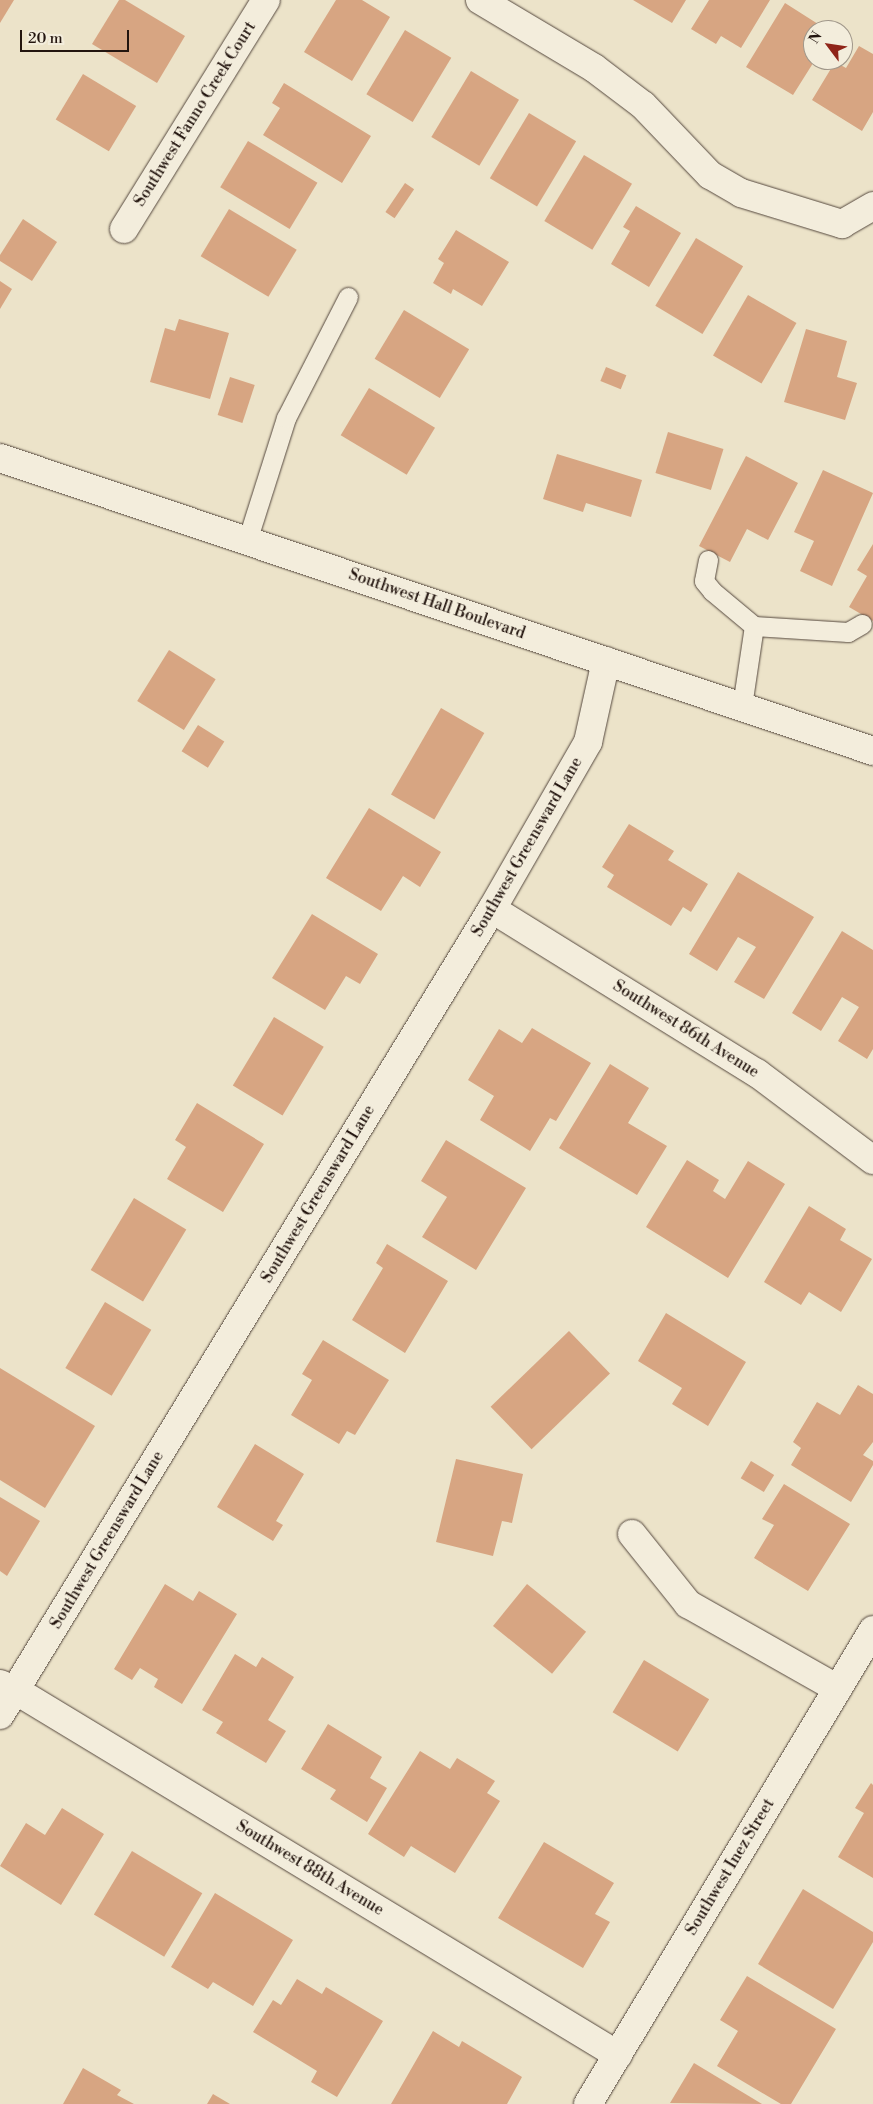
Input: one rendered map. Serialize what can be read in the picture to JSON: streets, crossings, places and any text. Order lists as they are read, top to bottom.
{
  "streets": {
    "street": [
      "Southwest Fanno Creek Court",
      "Southwest Hall Boulevard",
      "Southwest Greensward Lane",
      "Southwest 86th Avenue",
      "Southwest Inez Street",
      "Southwest 88th Avenue"
    ]
  },
  "crossings": [
    ["Southwest Hall Boulevard", "Southwest Greensward Lane"],
    ["Southwest Greensward Lane", "Southwest 86th Avenue"],
    ["Southwest Greensward Lane", "Southwest 88th Avenue"],
    ["Southwest Inez Street", "Southwest 88th Avenue"]
  ],
  "scale_bar": "20 m",
  "north": "top left"
}
